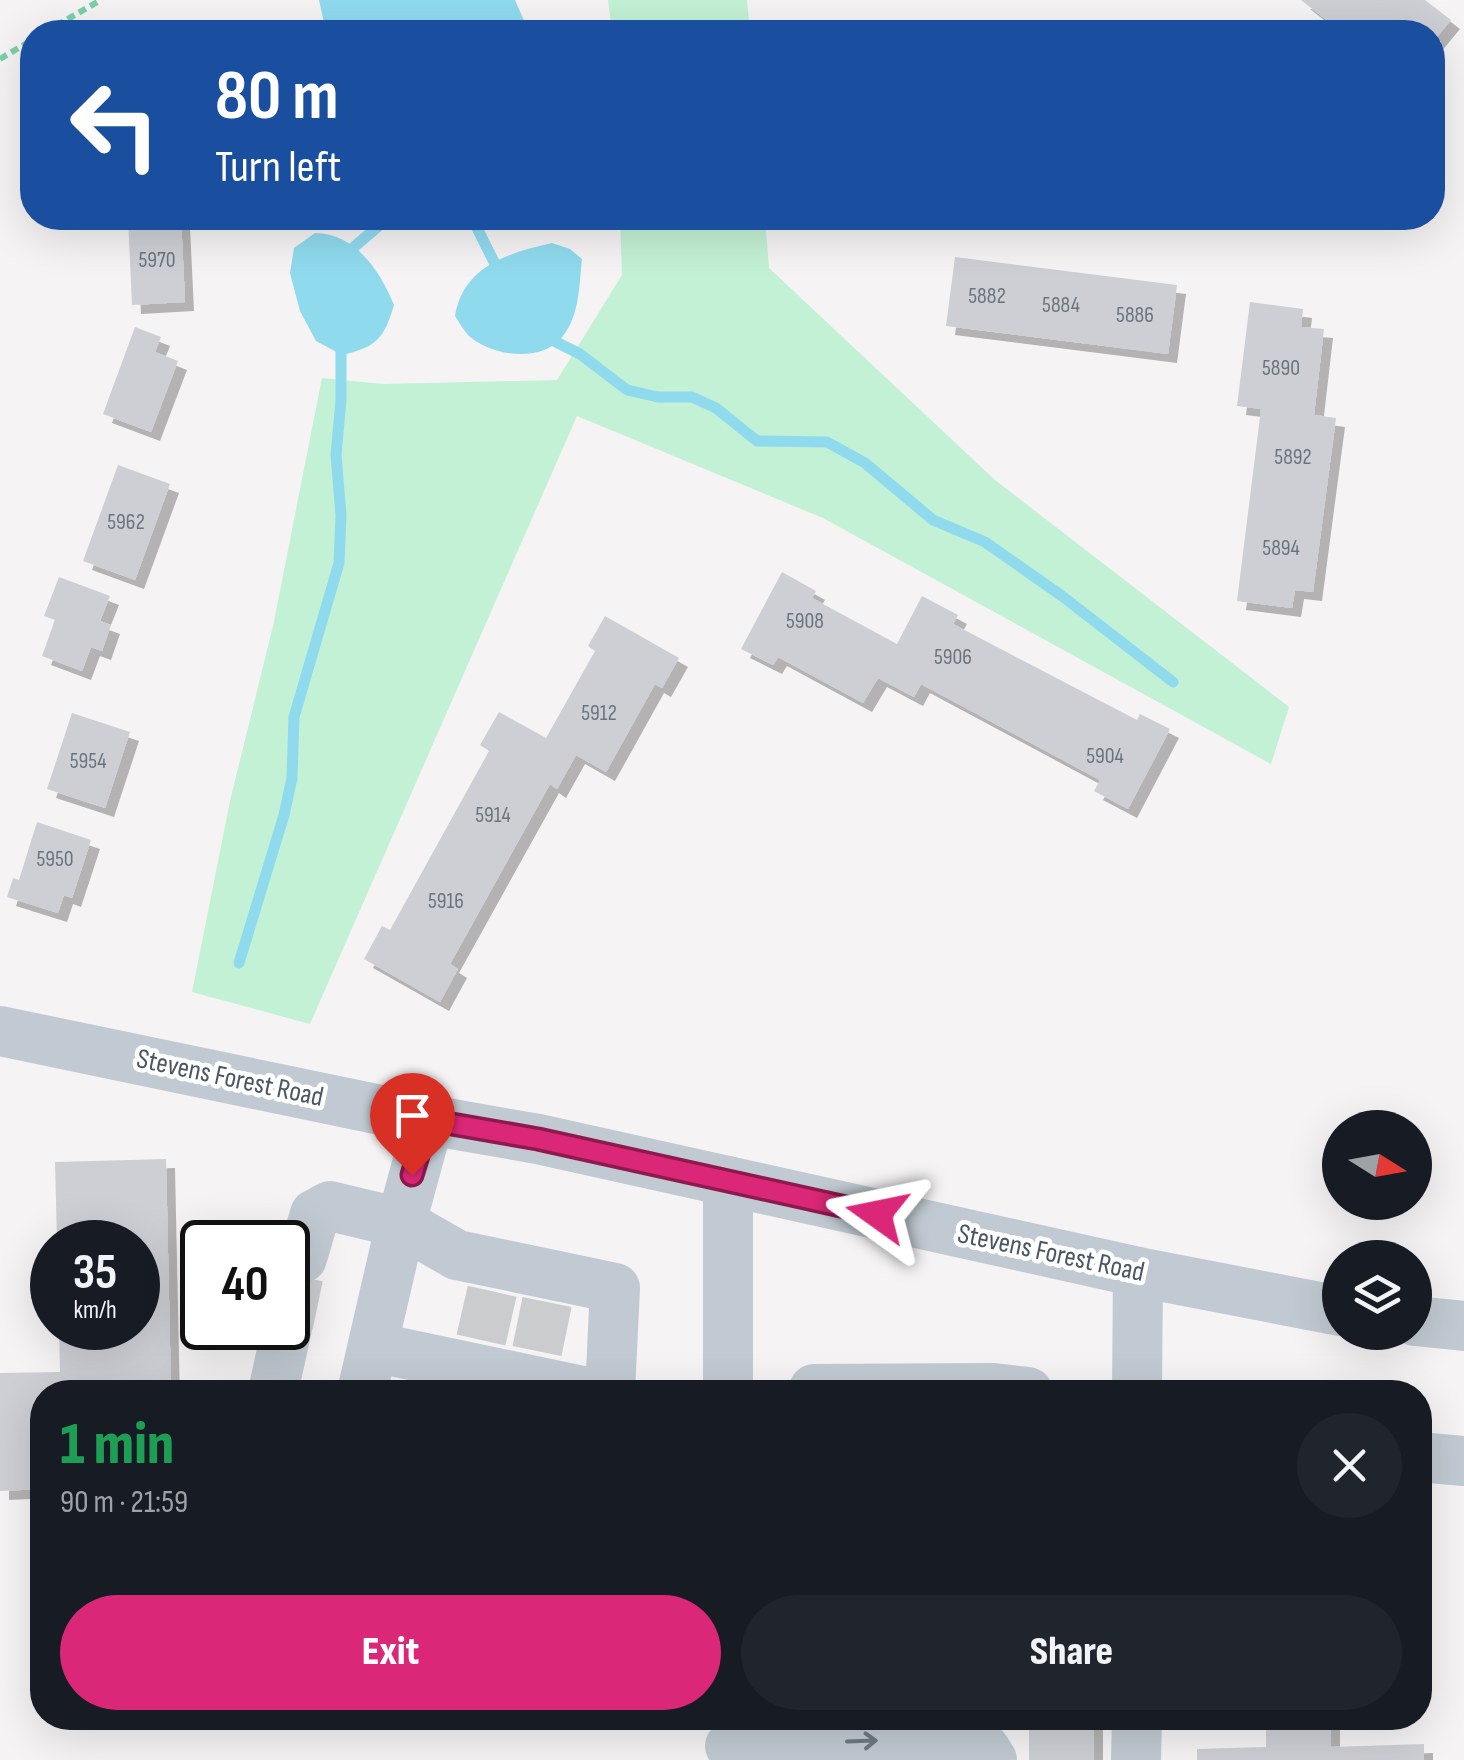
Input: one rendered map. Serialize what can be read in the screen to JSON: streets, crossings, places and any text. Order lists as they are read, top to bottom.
{
  "streets": {
    "street": ["Stevens Forest Road"]
  },
  "house_numbers": [
    "5970",
    "5882",
    "5884",
    "5886",
    "5890",
    "5892",
    "5962",
    "5894",
    "5908",
    "5906",
    "5912",
    "5904",
    "5954",
    "5914",
    "5950",
    "5916"
  ],
  "north": "right",
  "page": {
    "turn": ["80 m", "Turn left"],
    "speed": "35 km/h",
    "limit": "40",
    "heading": ["1 min", "90 m · 21:59"],
    "buttons": ["Exit", "Share"]
  }
}
